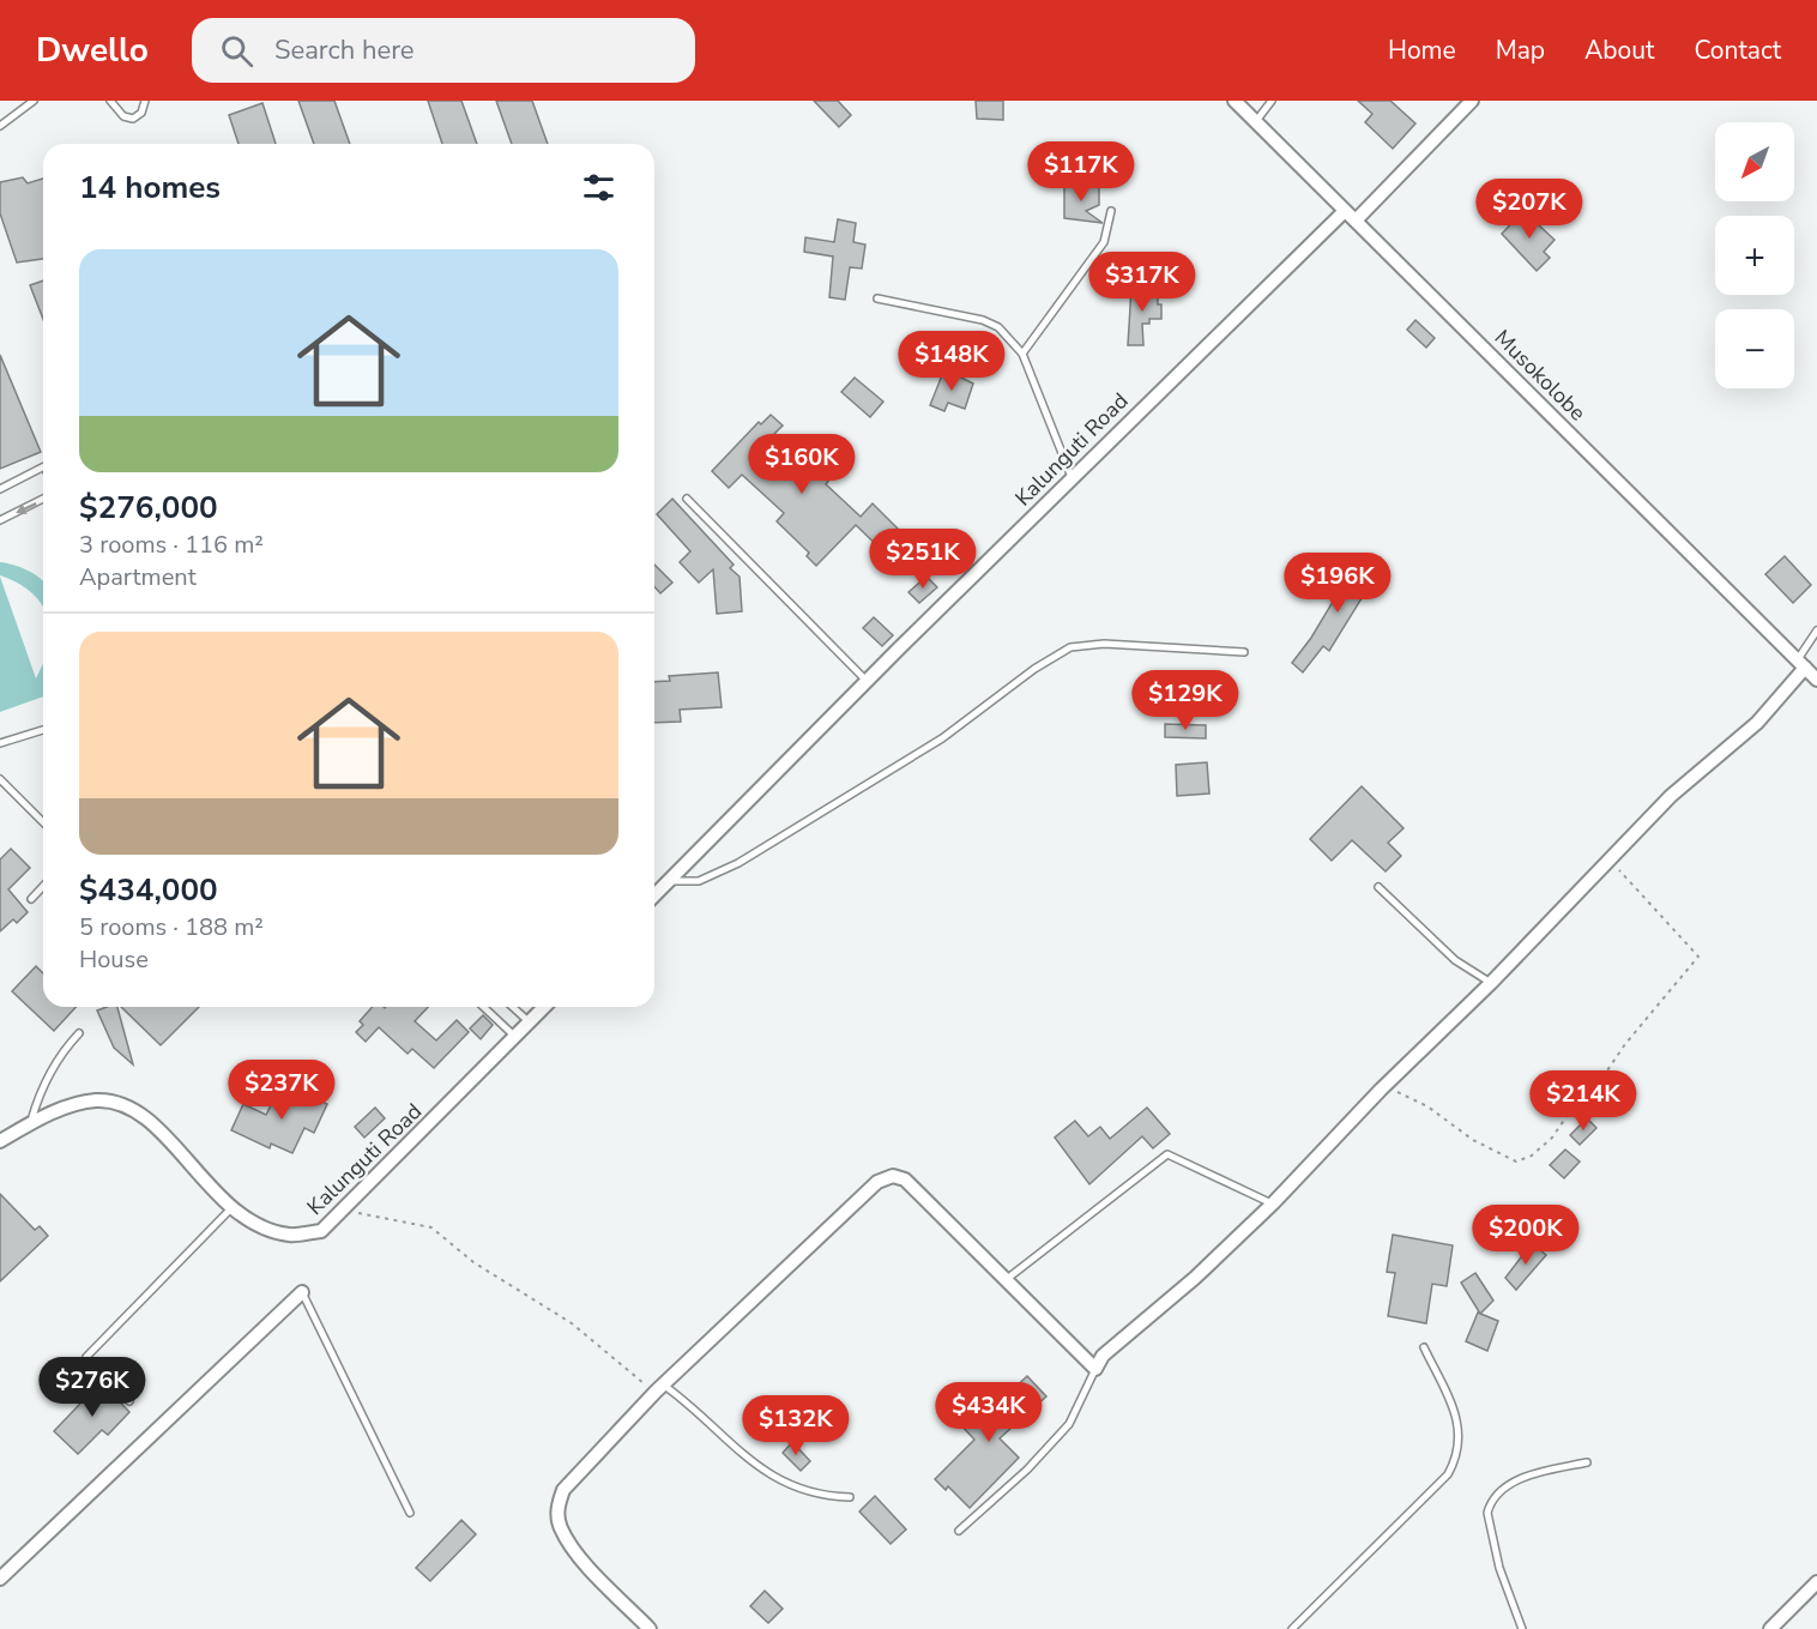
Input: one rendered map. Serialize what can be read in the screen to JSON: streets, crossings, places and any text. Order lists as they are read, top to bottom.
{
  "streets": {
    "street": ["Musokolobe", "Kalunguti Road"]
  },
  "crossings": [
    ["Musokolobe", "Kalunguti Road"]
  ],
  "north": "bottom left",
  "page": {
    "header": "Dwello",
    "search": "Search here",
    "nav": [
      "Home",
      "Map",
      "About",
      "Contact"
    ],
    "map_buttons": ["+", "−"],
    "price": [
      "$117K",
      "$207K",
      "$317K",
      "$148K",
      "$160K",
      "$251K",
      "$196K",
      "$129K",
      "$237K",
      "$214K",
      "$200K",
      "$276K",
      "$434K",
      "$132K"
    ],
    "heading": "14 homes",
    "list": [
      {
        "name": "$276,000",
        "note": "3 rooms · 116 m² · Apartment"
      },
      {
        "name": "$434,000",
        "note": "5 rooms · 188 m² · House"
      }
    ]
  }
}
